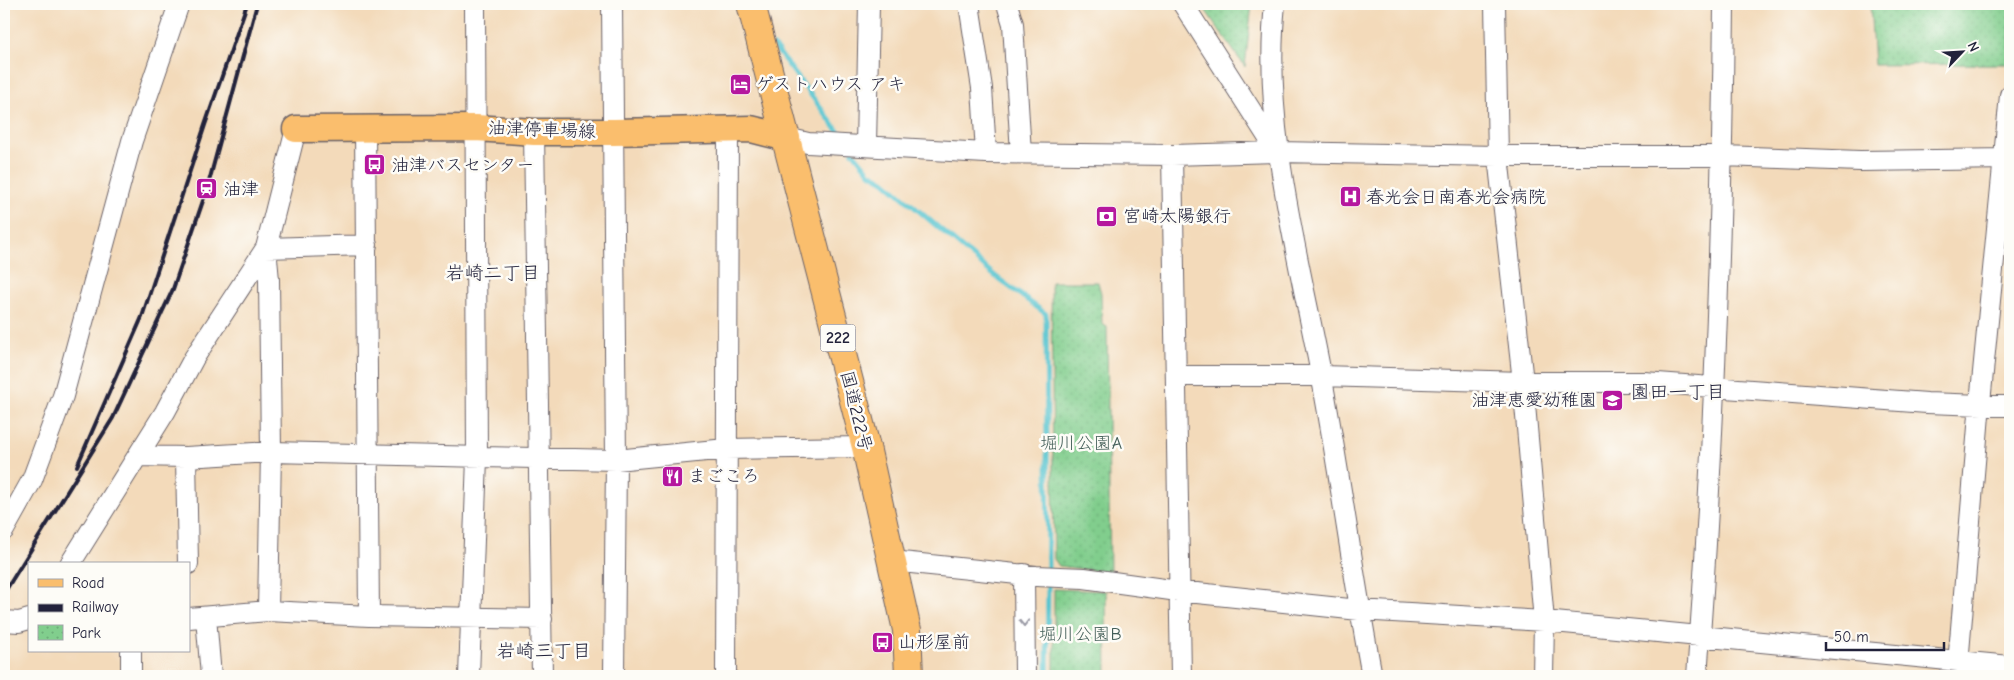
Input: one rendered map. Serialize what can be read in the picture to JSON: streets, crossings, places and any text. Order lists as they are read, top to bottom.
{
  "streets": {
    "highway": ["222", "国道222号"],
    "main road": ["油津停車場線"]
  },
  "crossings": [
    ["油津停車場線", "国道222号"]
  ],
  "districts": ["岩崎二丁目", "園田一丁目", "岩崎三丁目"],
  "parks": ["堀川公園A", "堀川公園B"],
  "places": {
    "hotel": ["ゲストハウス アキ"],
    "bus stop": ["油津バスセンター", "山形屋前"],
    "station": ["油津"],
    "hospital": ["春光会日南春光会病院"],
    "bank": ["宮崎太陽銀行"],
    "school or university": ["油津恵愛幼稚園"],
    "restaurant": ["まごころ"]
  },
  "legend": ["Road", "Railway", "Park"],
  "scale_bar": "50 m",
  "north": "top right"
}
